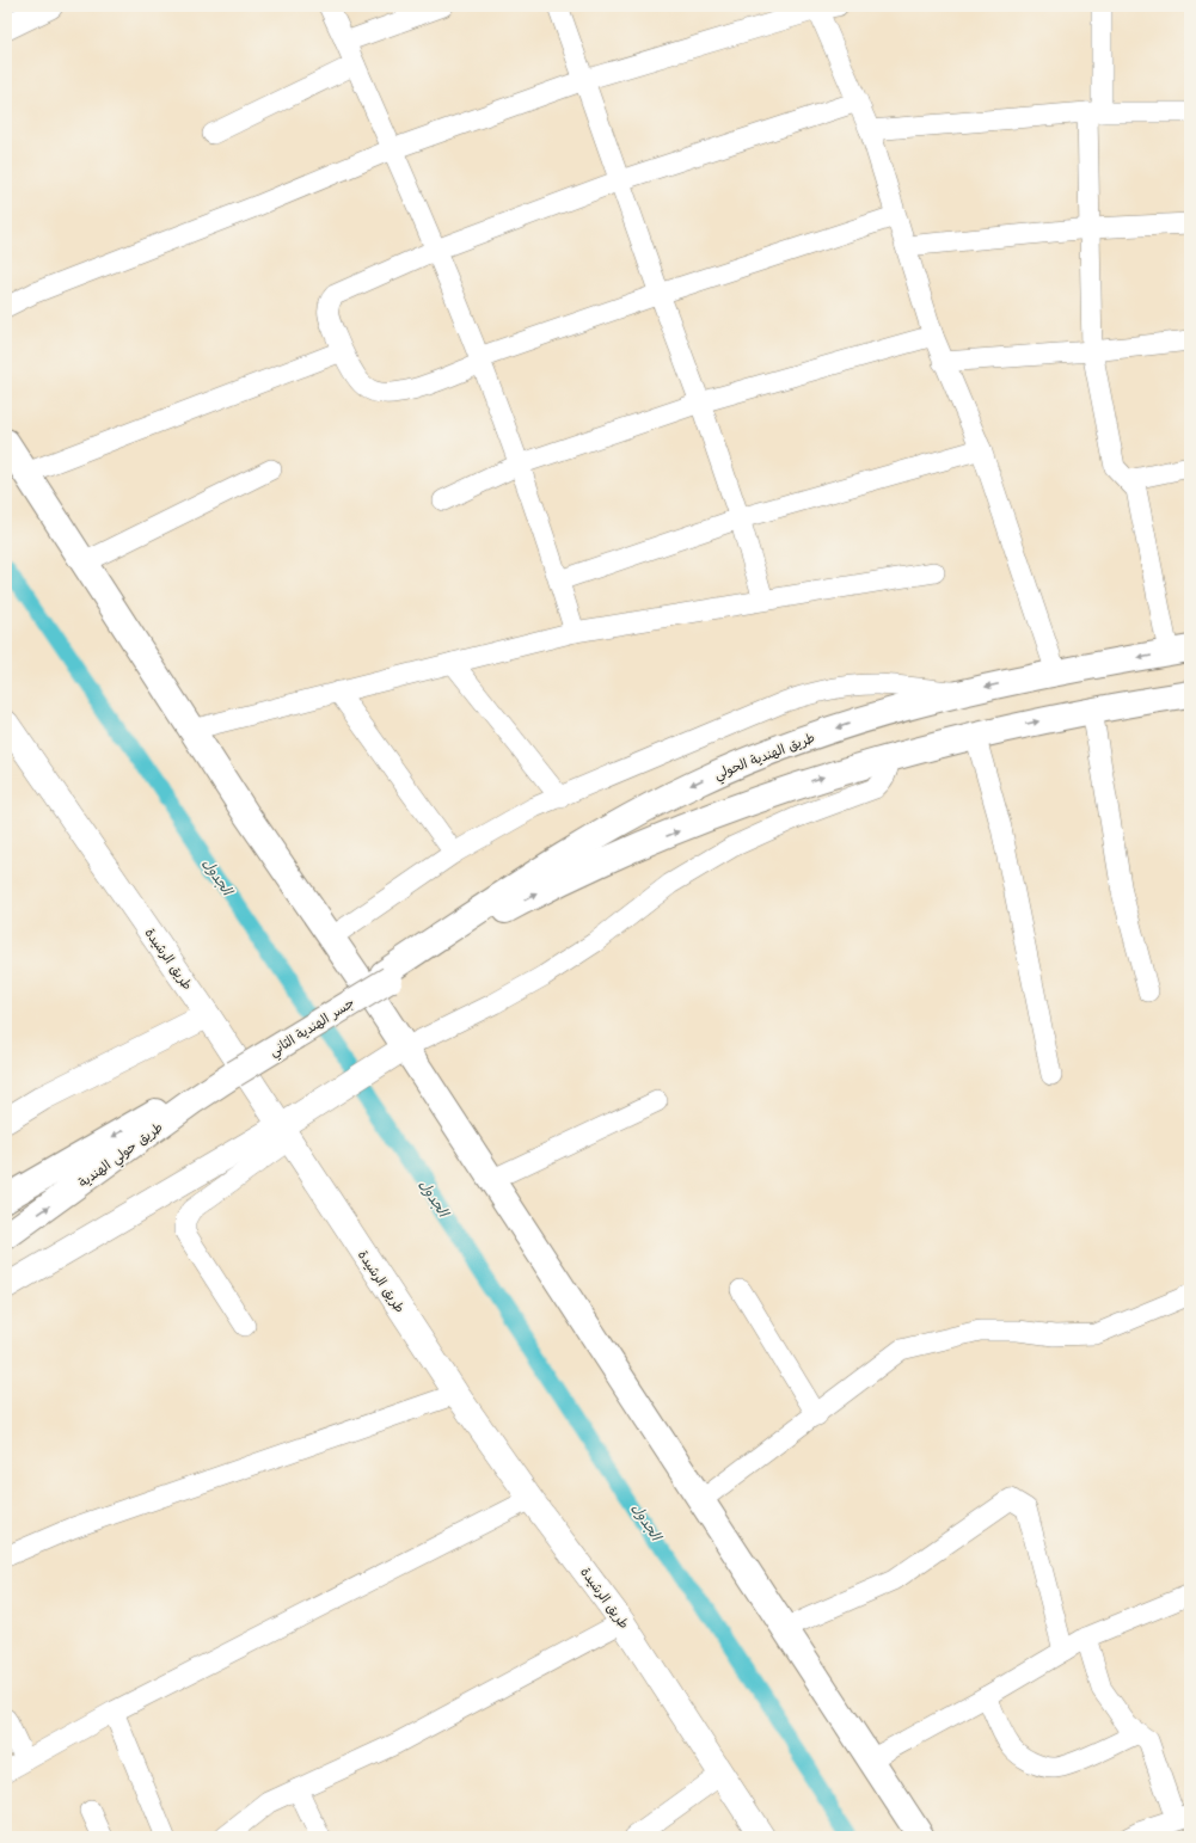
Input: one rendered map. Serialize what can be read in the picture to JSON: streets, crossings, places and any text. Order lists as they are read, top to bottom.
{
  "streets": {
    "main road": ["طريق الهندية الحولي", "جسر الهندية الثاني", "طريق حولي الهندية"],
    "street": ["طريق الرشيدة"]
  },
  "crossings": [
    ["طريق الهندية الحولي", "جسر الهندية الثاني"],
    ["جسر الهندية الثاني", "طريق حولي الهندية"]
  ],
  "water": ["الجدول"]
}
